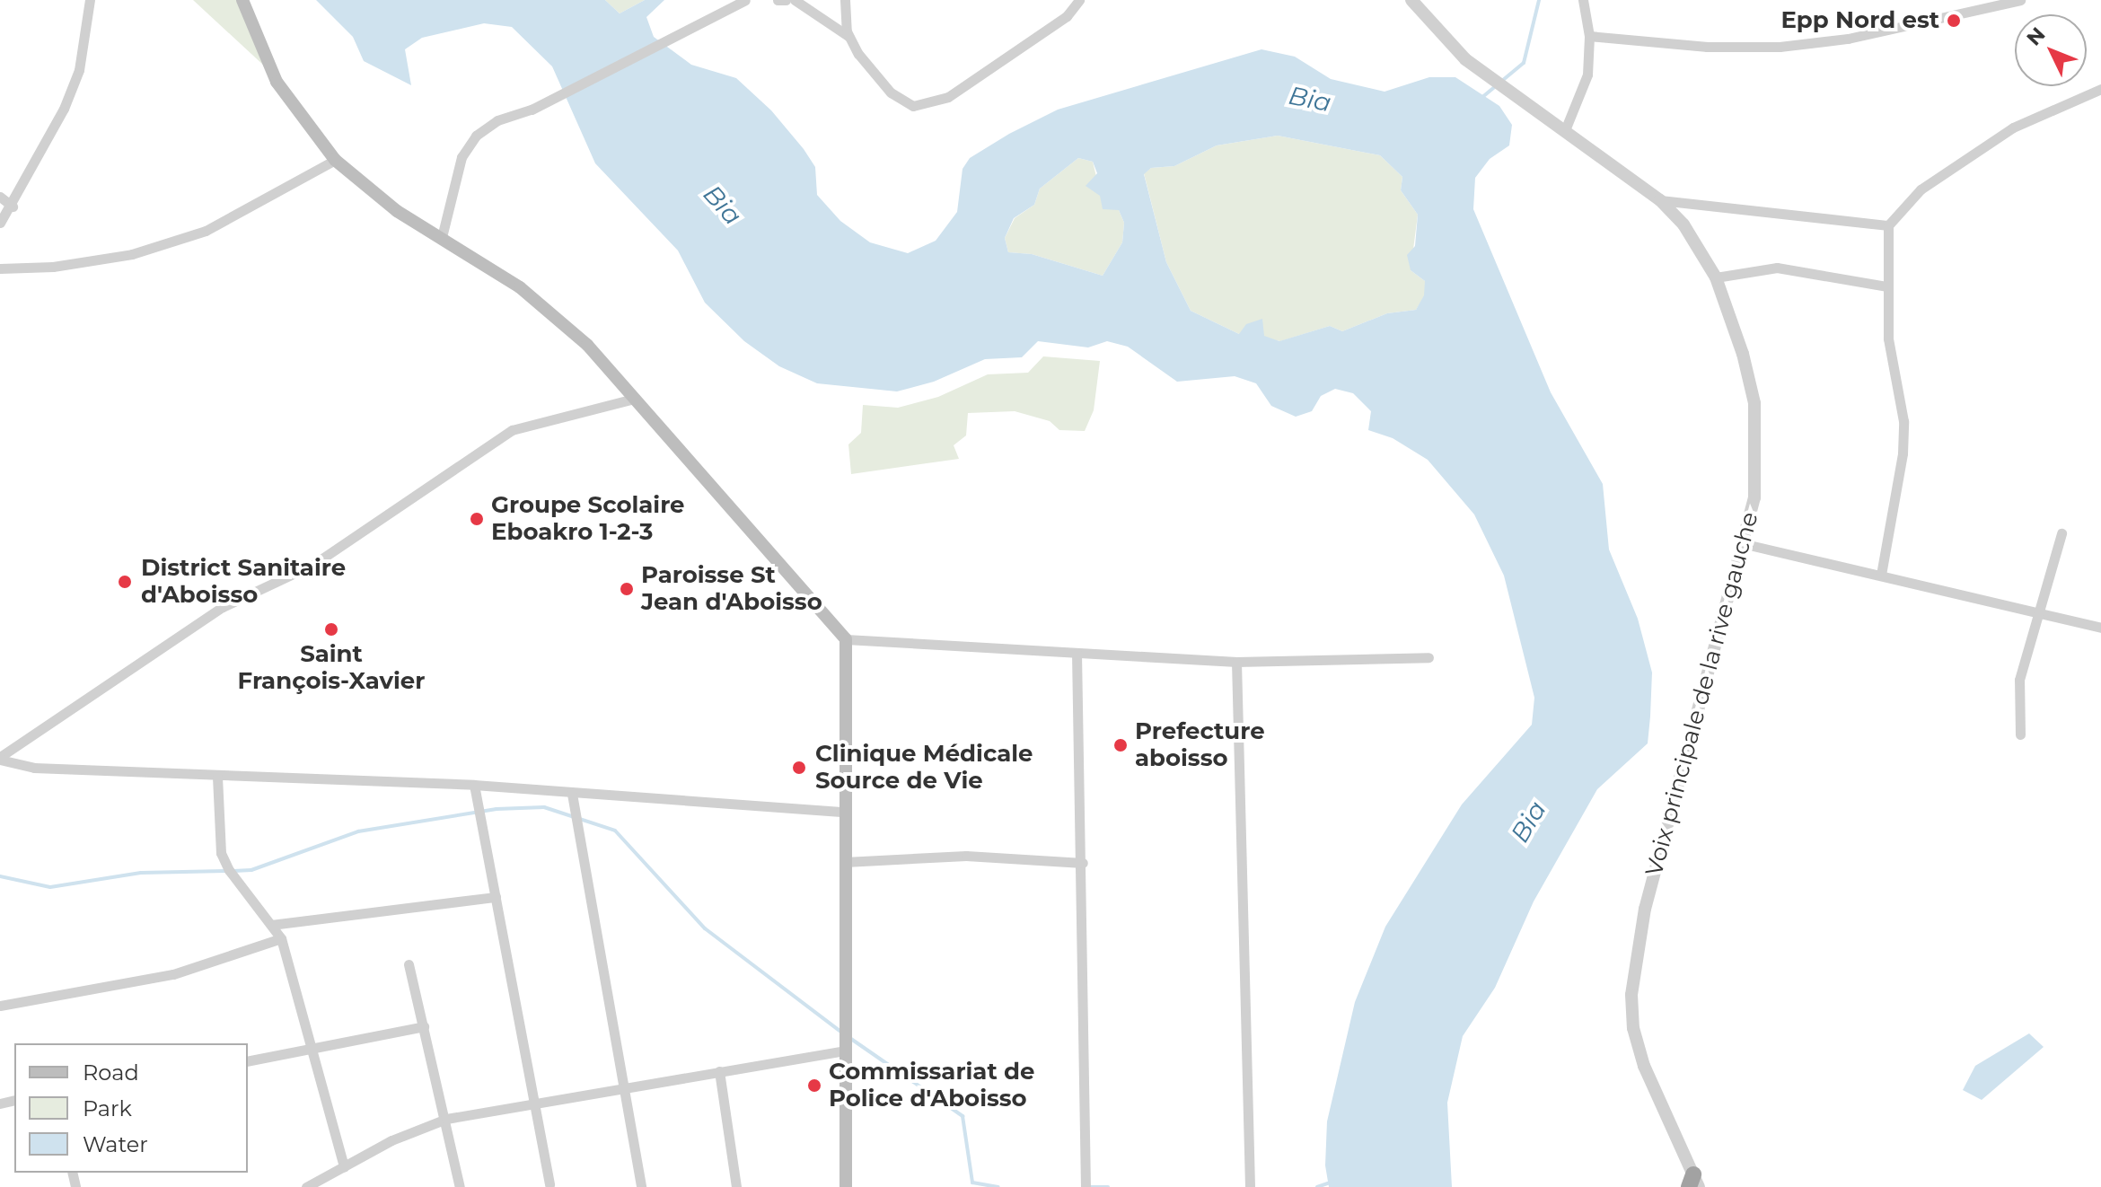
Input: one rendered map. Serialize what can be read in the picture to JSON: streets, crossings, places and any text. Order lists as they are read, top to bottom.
{
  "streets": {
    "street": ["Voix principale de la rive gauche"]
  },
  "water": ["Bia"],
  "places": [
    "Epp Nord est",
    "Groupe Scolaire Eboakro 1-2-3",
    "District Sanitaire d'Aboisso",
    "Paroisse St Jean d'Aboisso",
    "Saint François-Xavier",
    "Prefecture aboisso",
    "Clinique Médicale Source de Vie",
    "Commissariat de Police d'Aboisso"
  ],
  "legend": ["Road", "Park", "Water"],
  "north": "top left"
}
